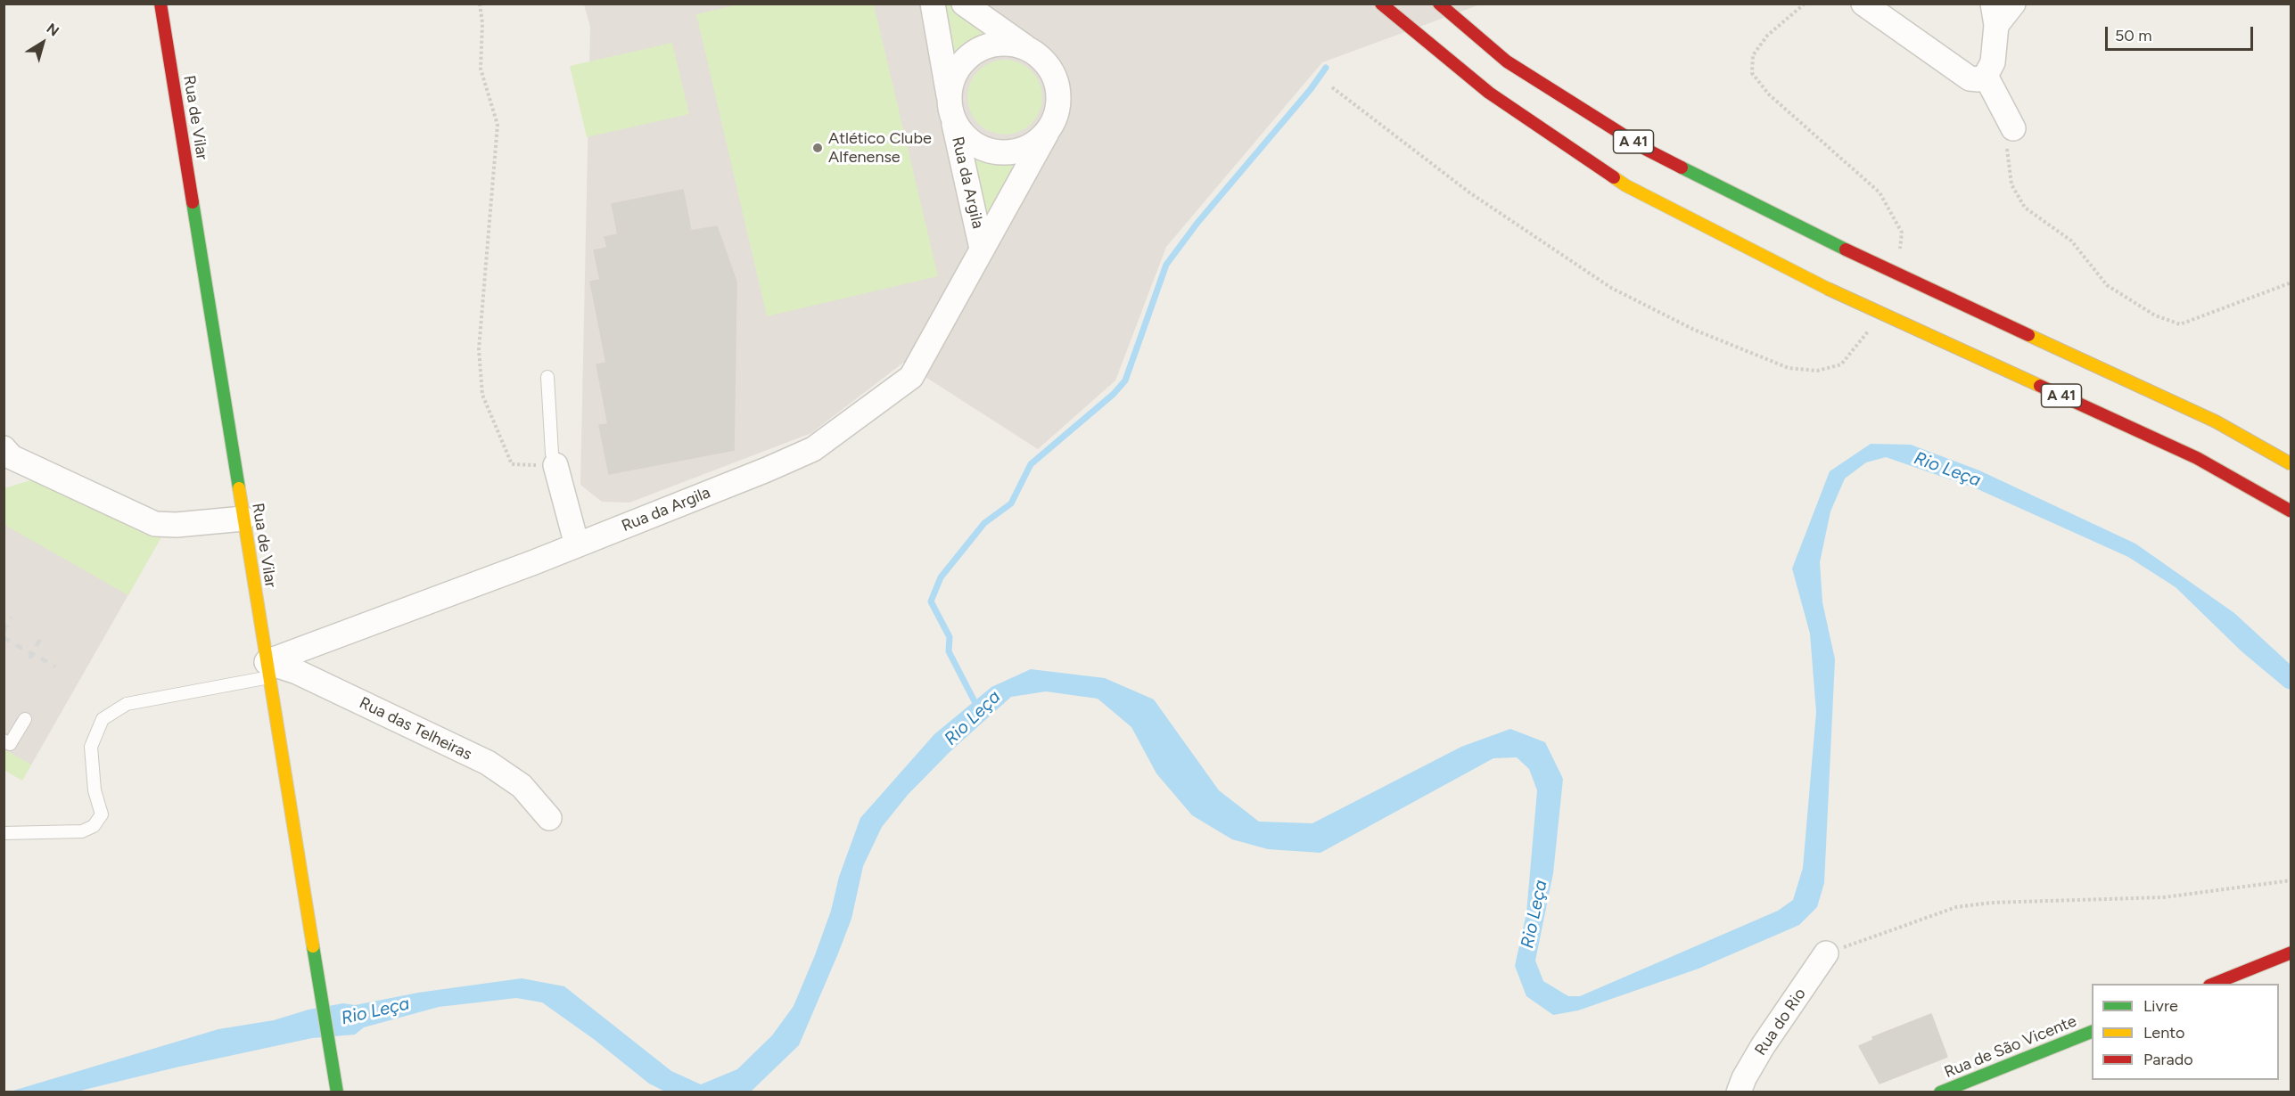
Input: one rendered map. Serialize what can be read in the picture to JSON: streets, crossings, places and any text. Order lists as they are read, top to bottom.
{
  "streets": {
    "main road": ["Rua de Vilar", "A 41", "Rua de São Vicente"],
    "street": ["Rua da Argila", "Rua das Telheiras", "Rua do Rio"]
  },
  "crossings": [
    ["Rua de Vilar", "Rua da Argila"],
    ["Rua de Vilar", "Rua das Telheiras"],
    ["Rua da Argila", "Rua das Telheiras"]
  ],
  "water": ["Rio Leça"],
  "places": ["Atlético Clube Alfenense"],
  "legend": ["Livre", "Lento", "Parado"],
  "scale_bar": "50 m",
  "north": "top right"
}
